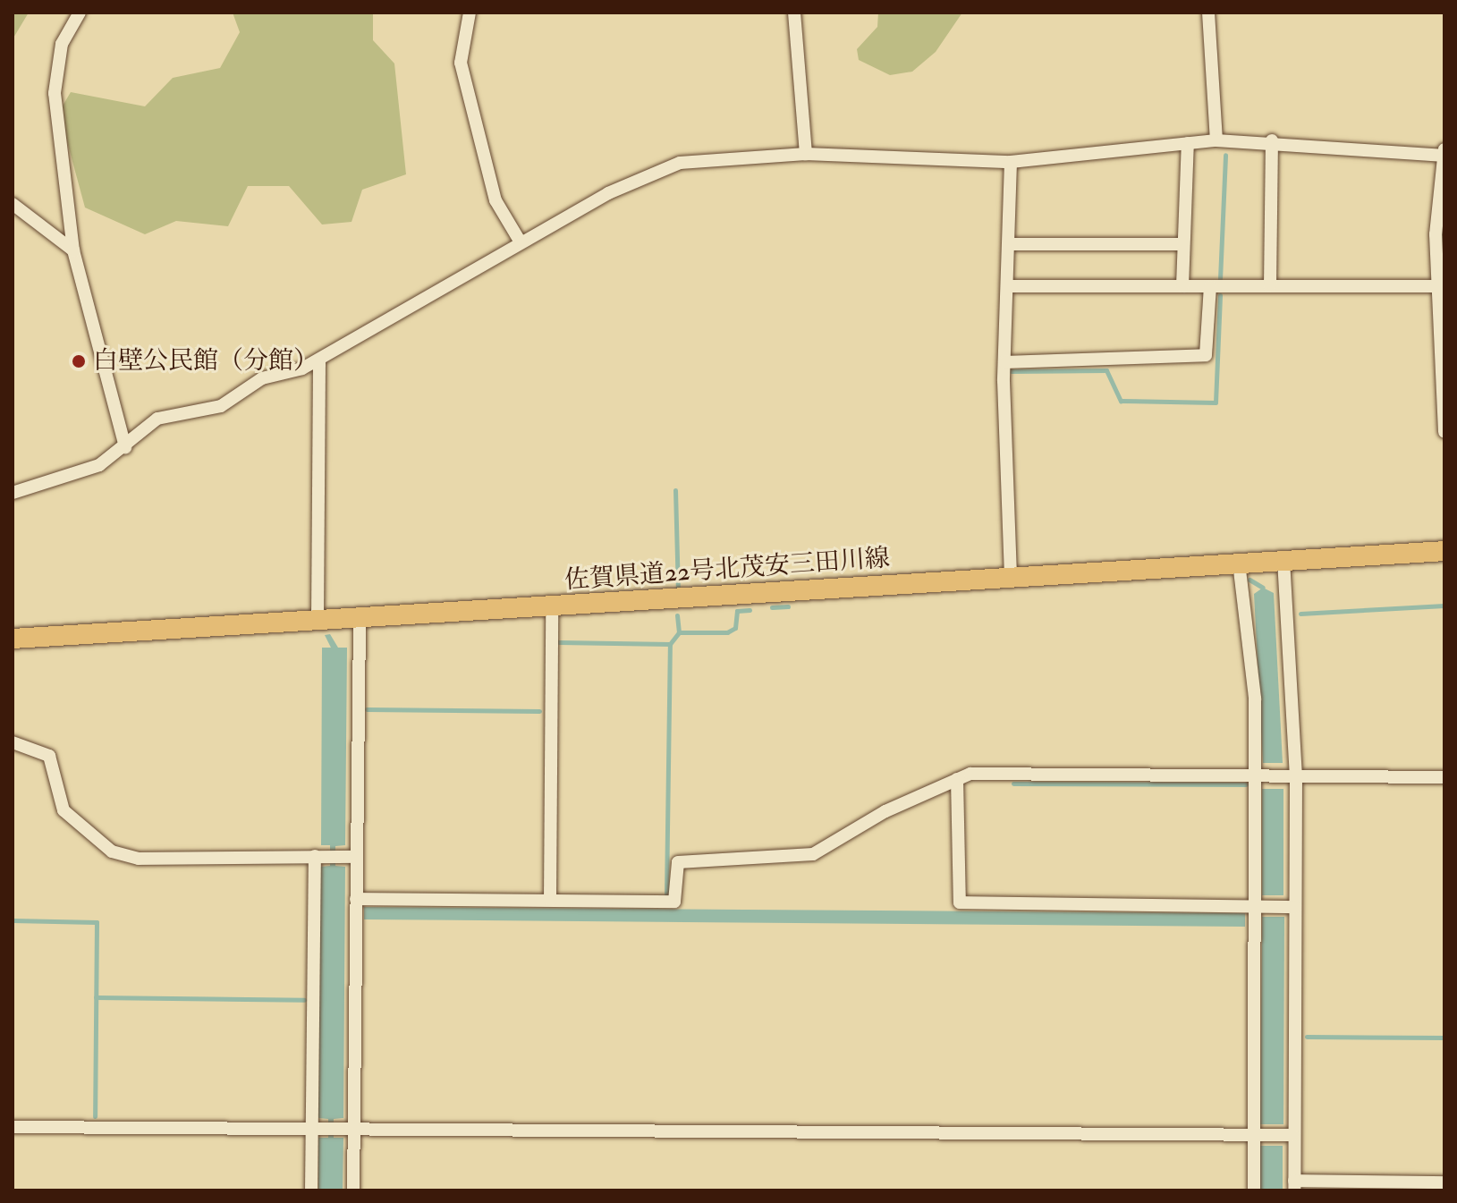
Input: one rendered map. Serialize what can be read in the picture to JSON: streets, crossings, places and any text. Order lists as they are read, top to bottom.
{
  "streets": {
    "main road": ["佐賀県道22号北茂安三田川線"]
  },
  "places": ["白壁公民館（分館）"]
}
